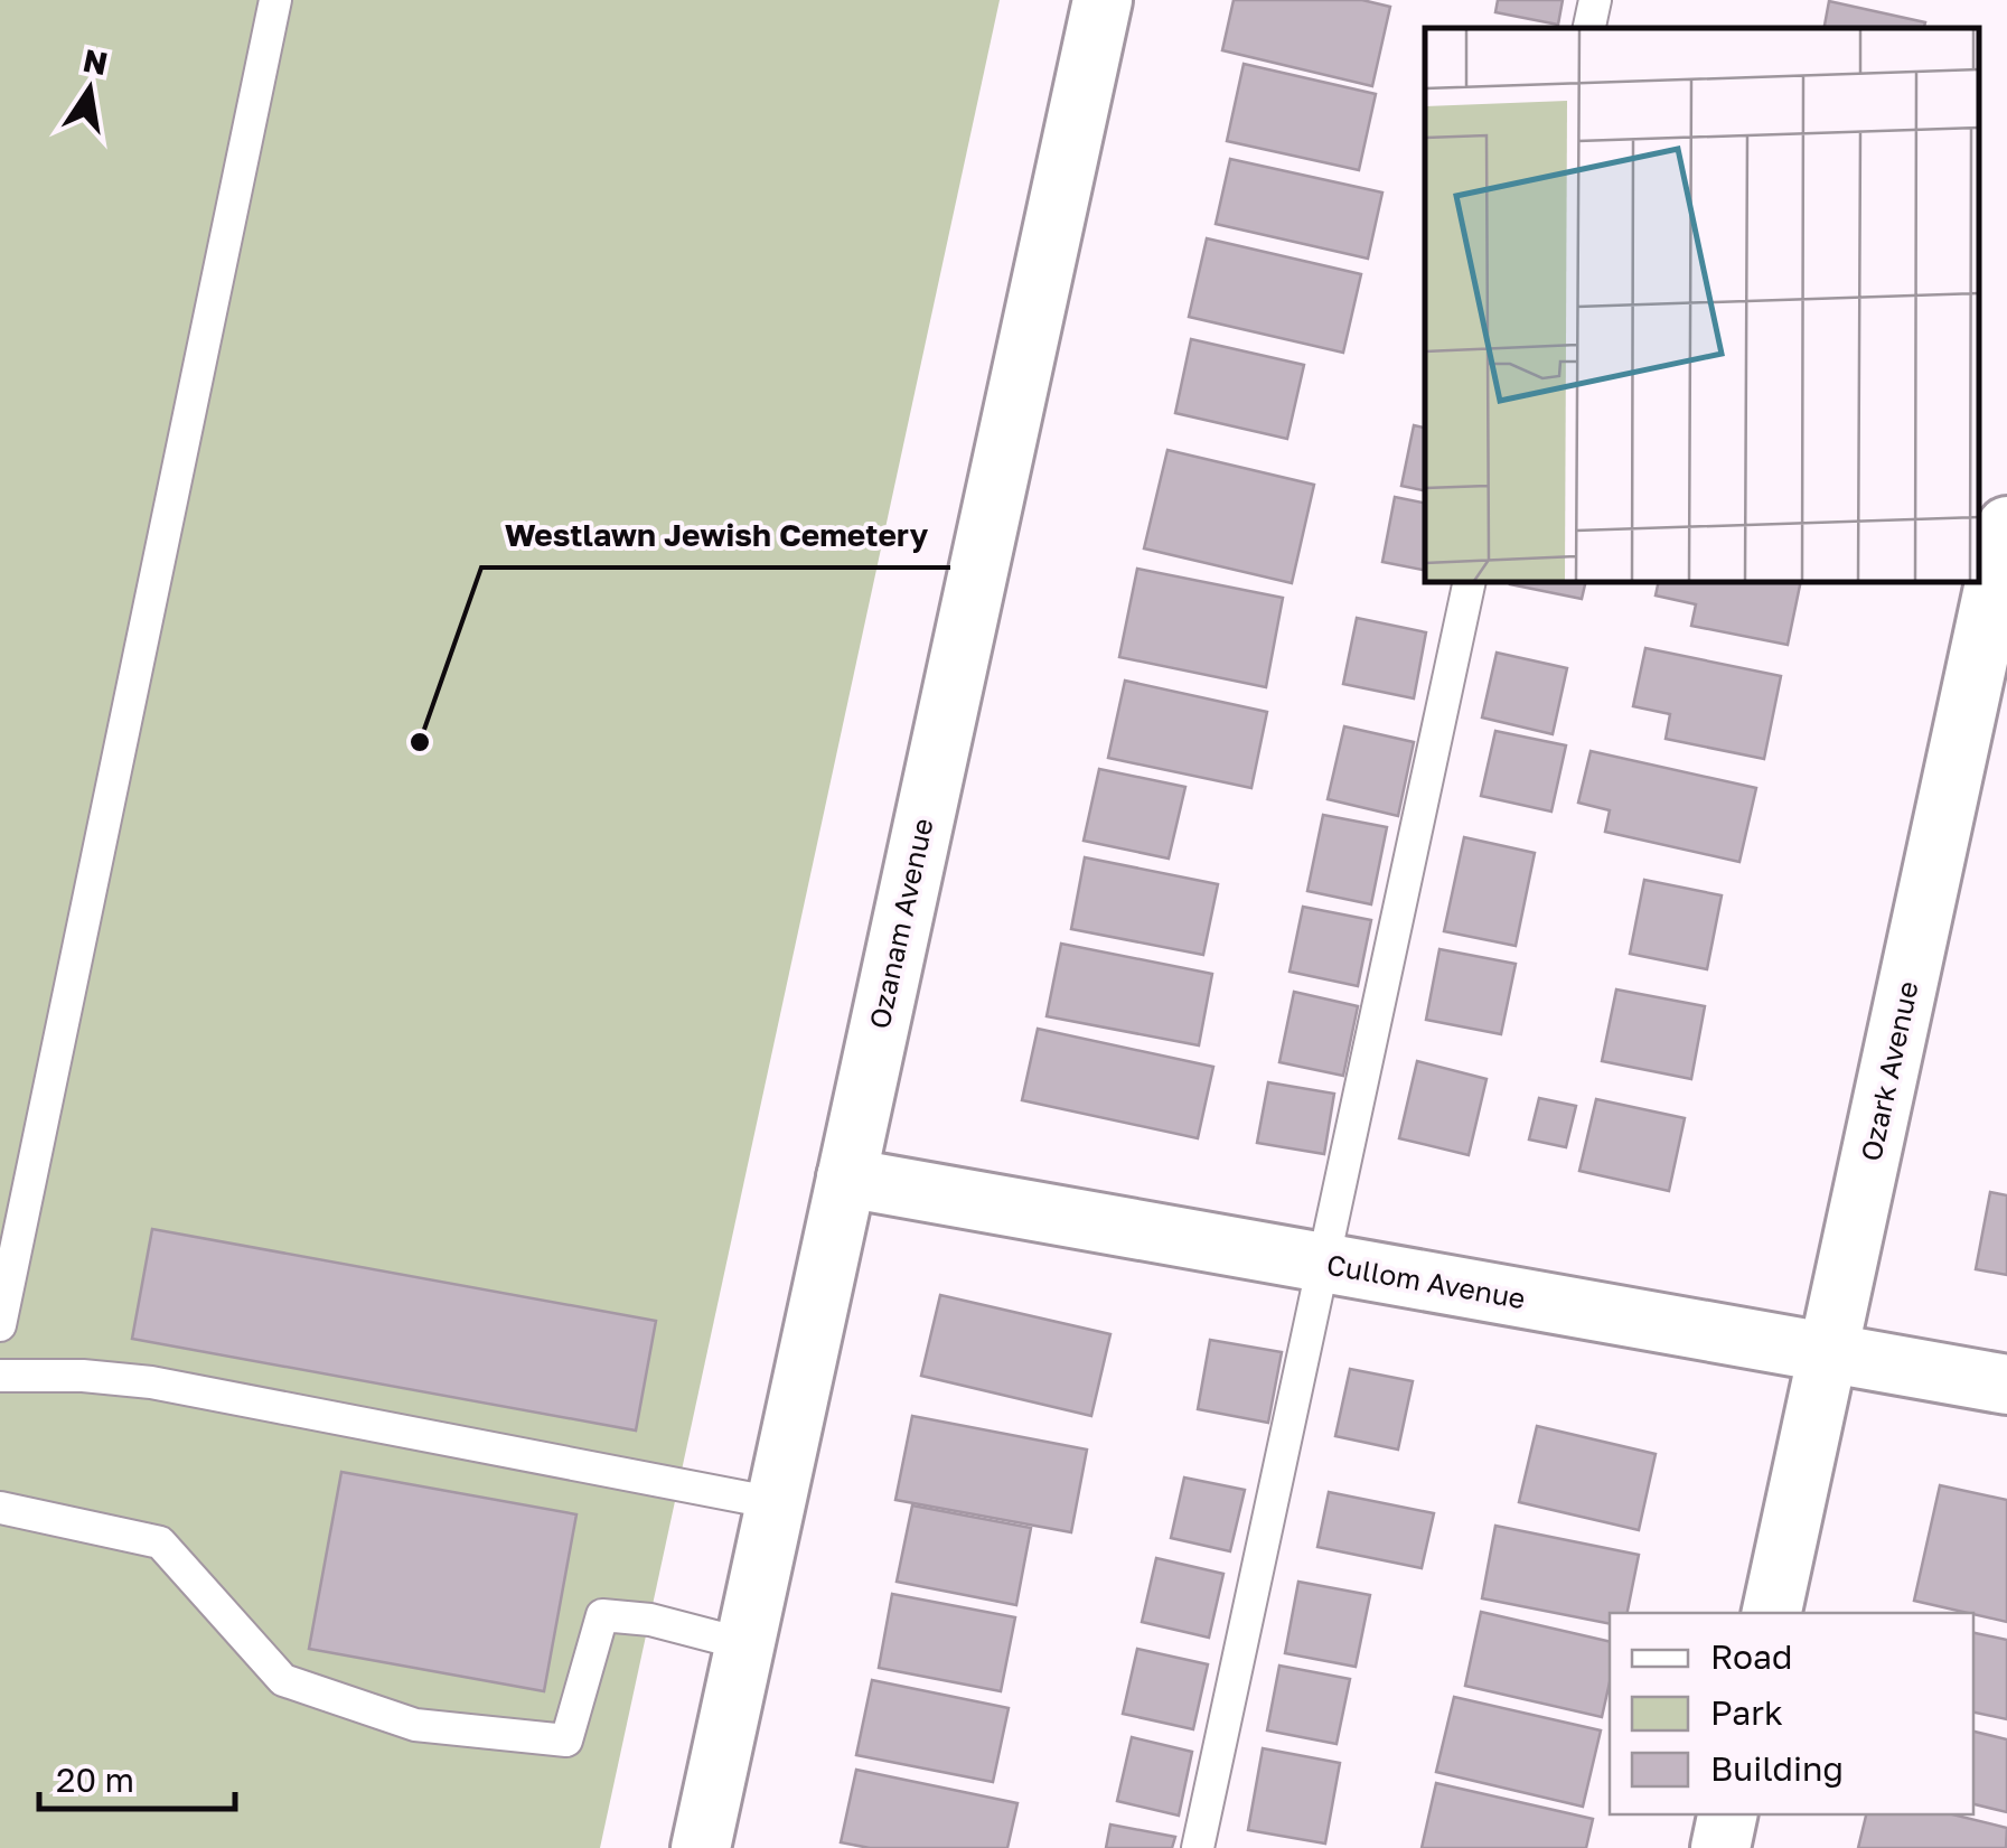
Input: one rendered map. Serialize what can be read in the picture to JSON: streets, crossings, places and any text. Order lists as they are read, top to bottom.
{
  "streets": {
    "street": ["Ozanam Avenue", "Ozark Avenue", "Cullom Avenue"]
  },
  "crossings": [
    ["Ozanam Avenue", "Cullom Avenue"],
    ["Ozark Avenue", "Cullom Avenue"]
  ],
  "places": ["Westlawn Jewish Cemetery"],
  "legend": ["Road", "Park", "Building"],
  "scale_bar": "20 m",
  "north": "top"
}
